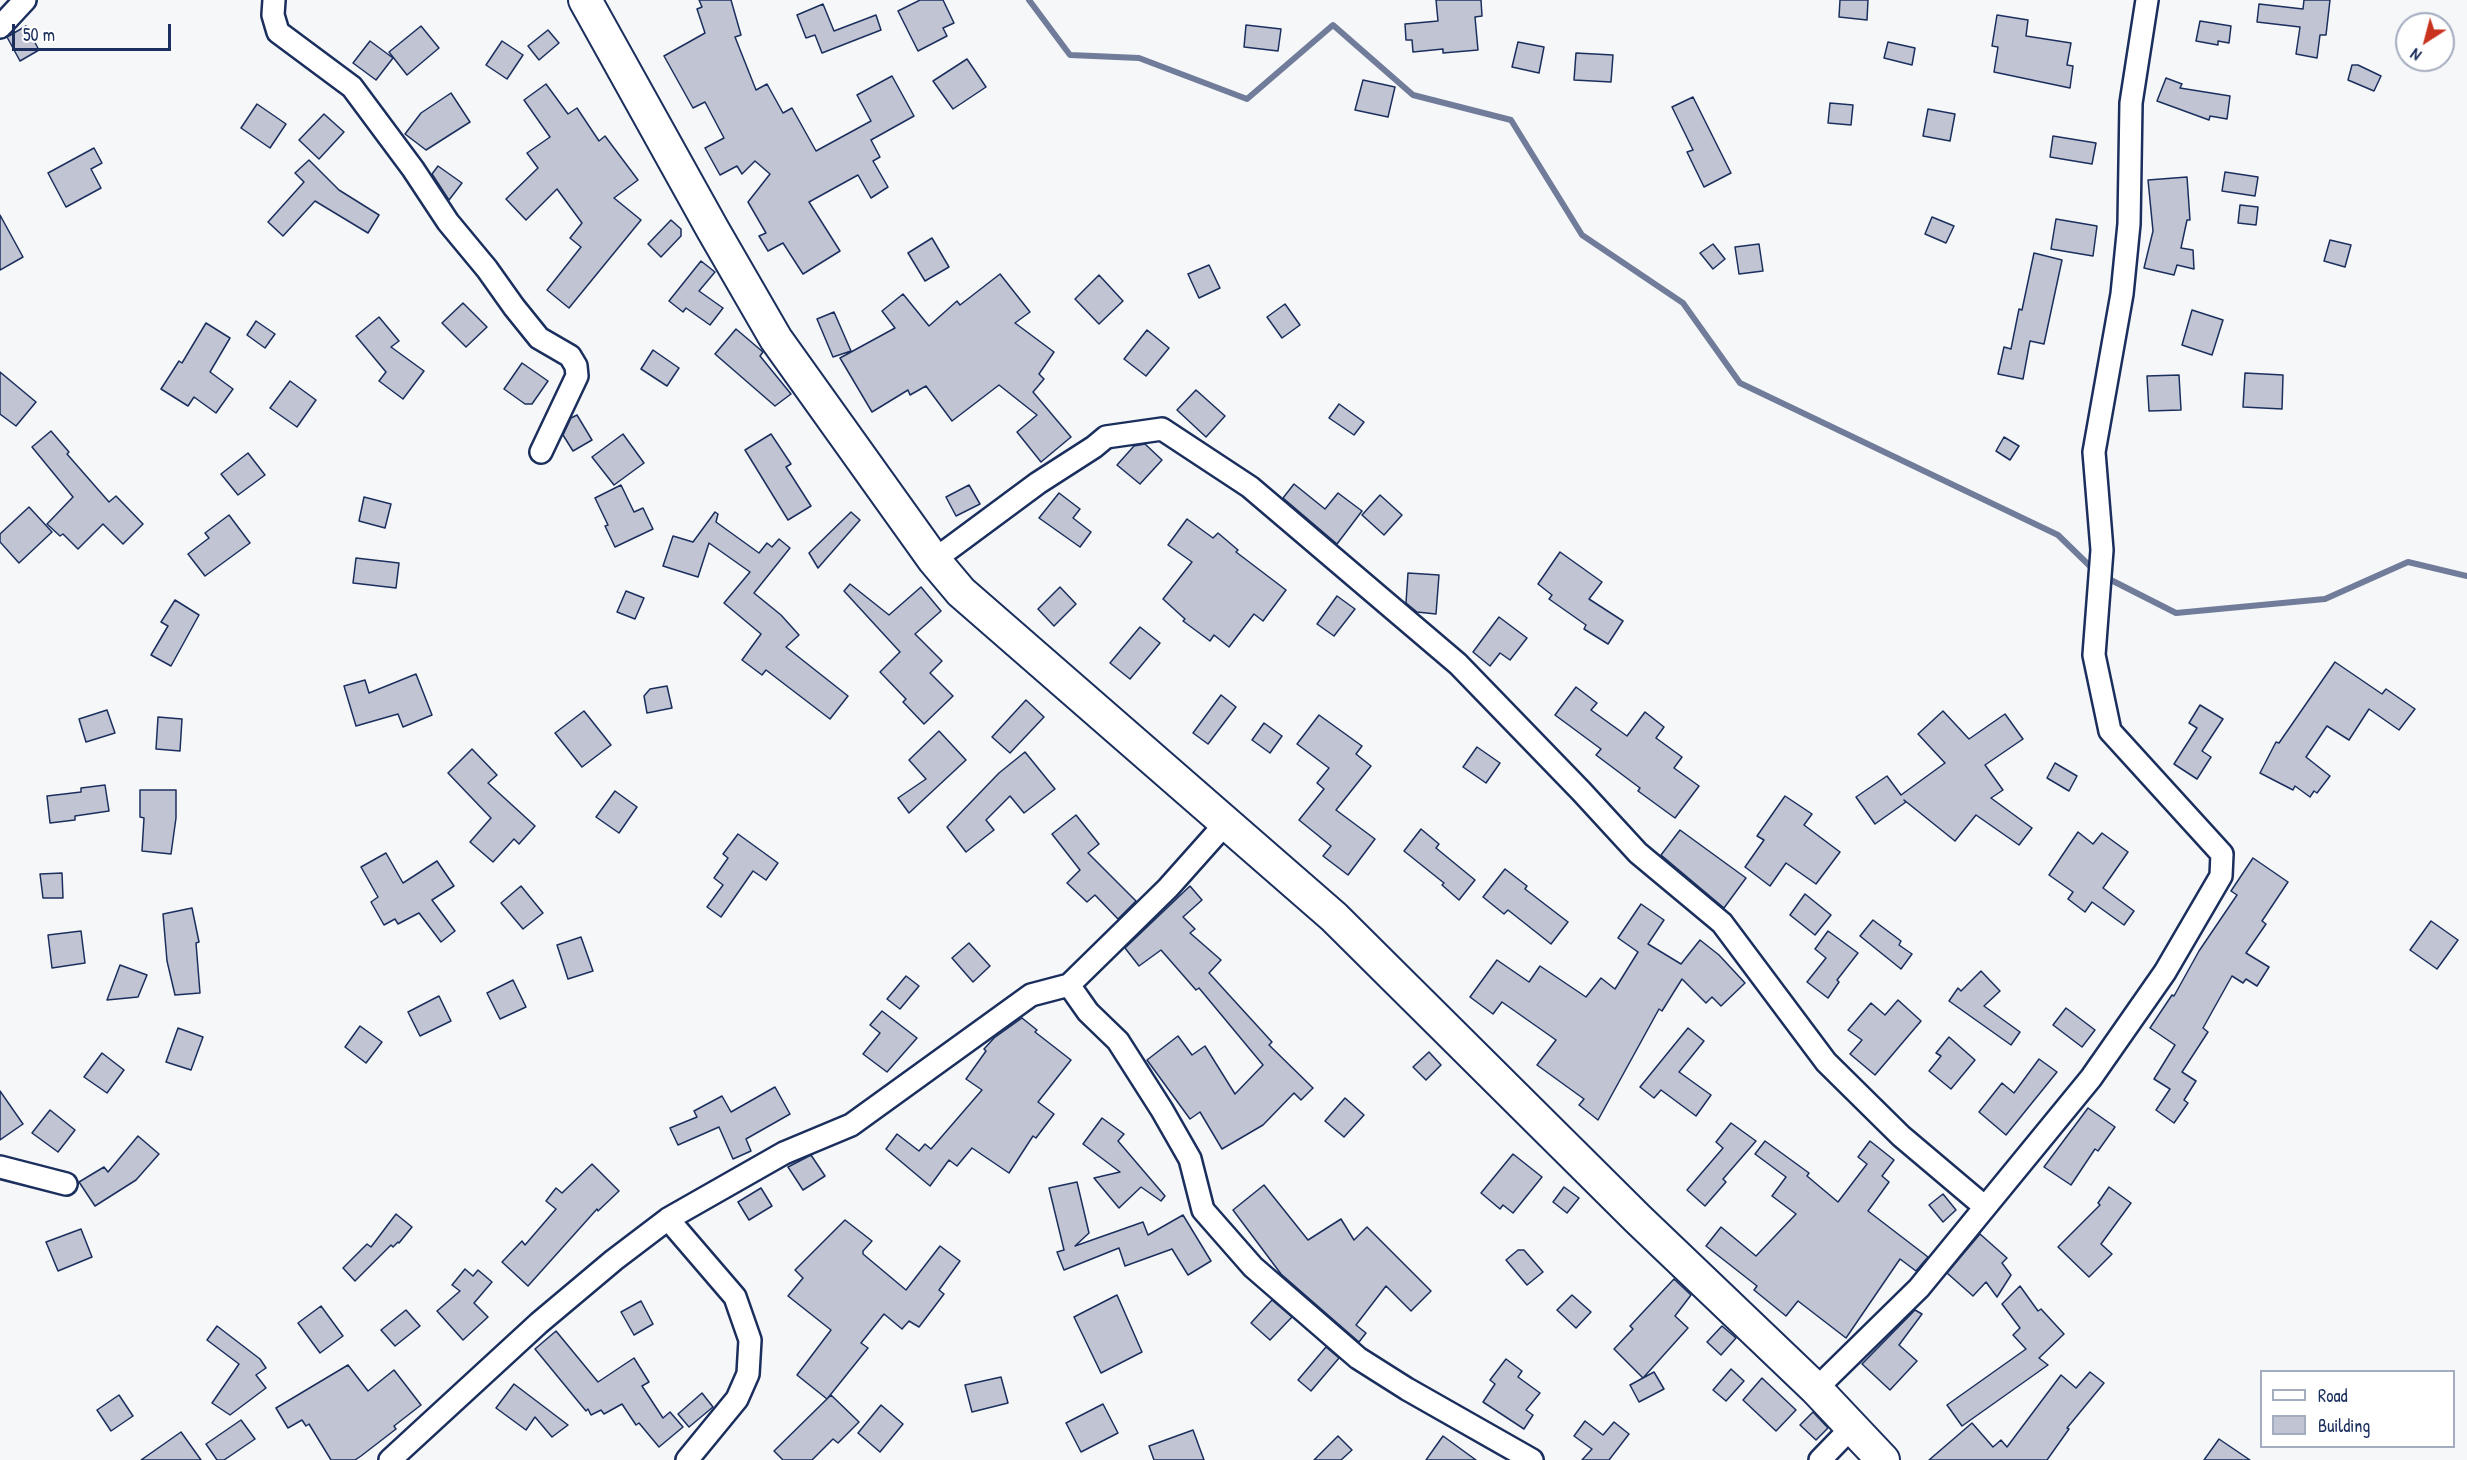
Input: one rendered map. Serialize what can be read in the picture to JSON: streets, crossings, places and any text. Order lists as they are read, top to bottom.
{
  "legend": ["Road", "Building"],
  "scale_bar": "50 m",
  "north": "bottom left"
}
